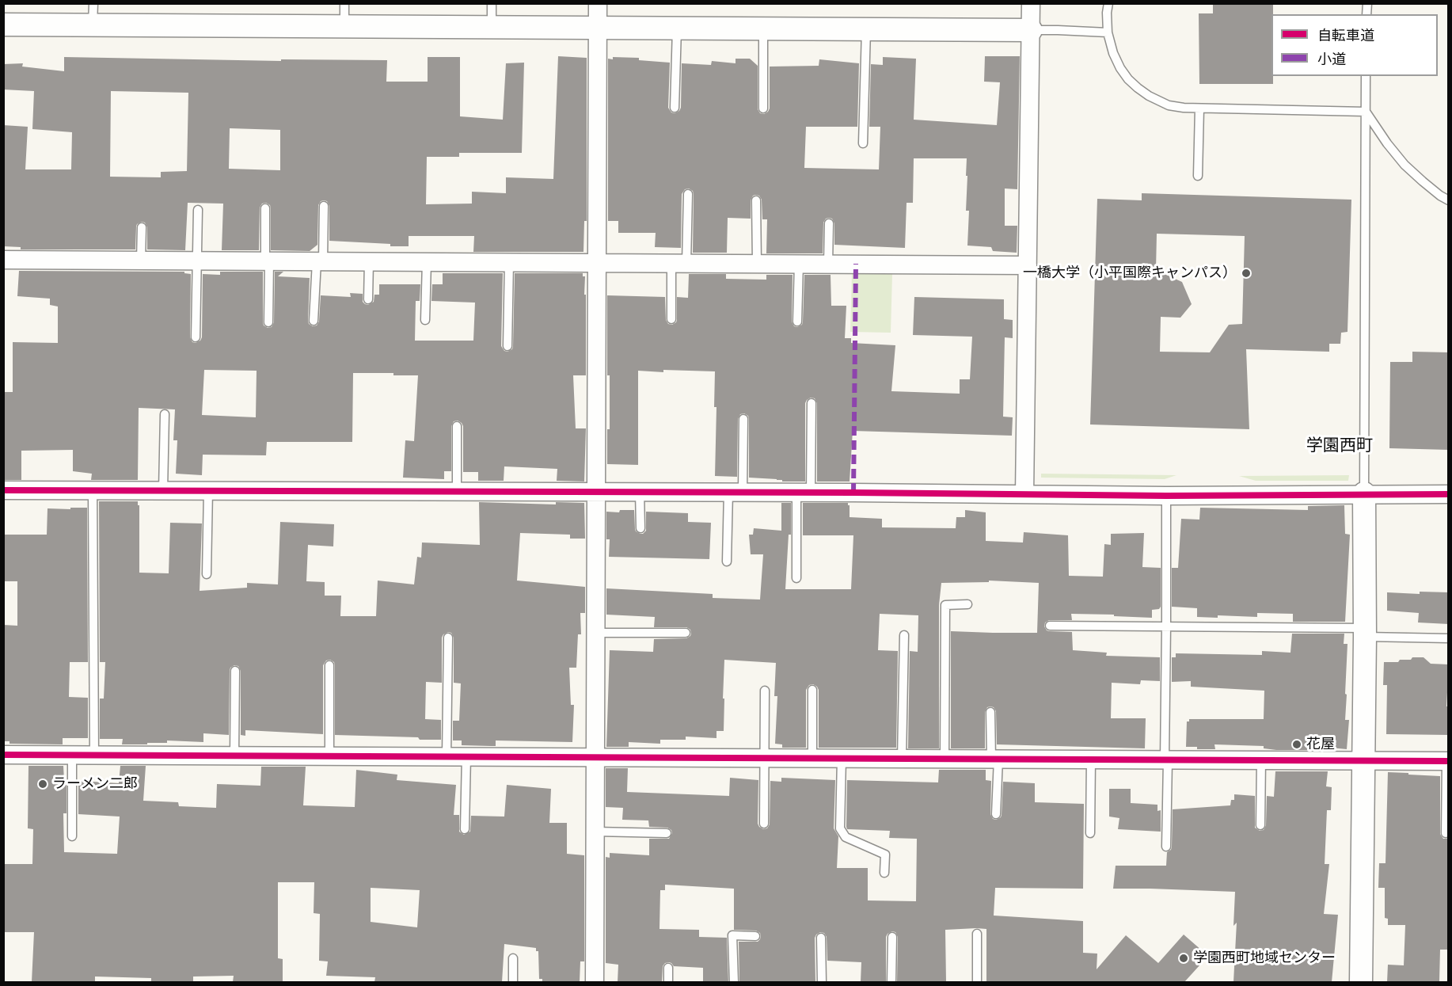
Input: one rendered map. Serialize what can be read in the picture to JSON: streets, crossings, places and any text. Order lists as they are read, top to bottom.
{
  "districts": ["学園西町"],
  "places": [
    "一橋大学（小平国際キャンパス）",
    "花屋",
    "ラーメン二郎",
    "学園西町地域センター"
  ],
  "legend": ["自転車道", "小道"]
}
